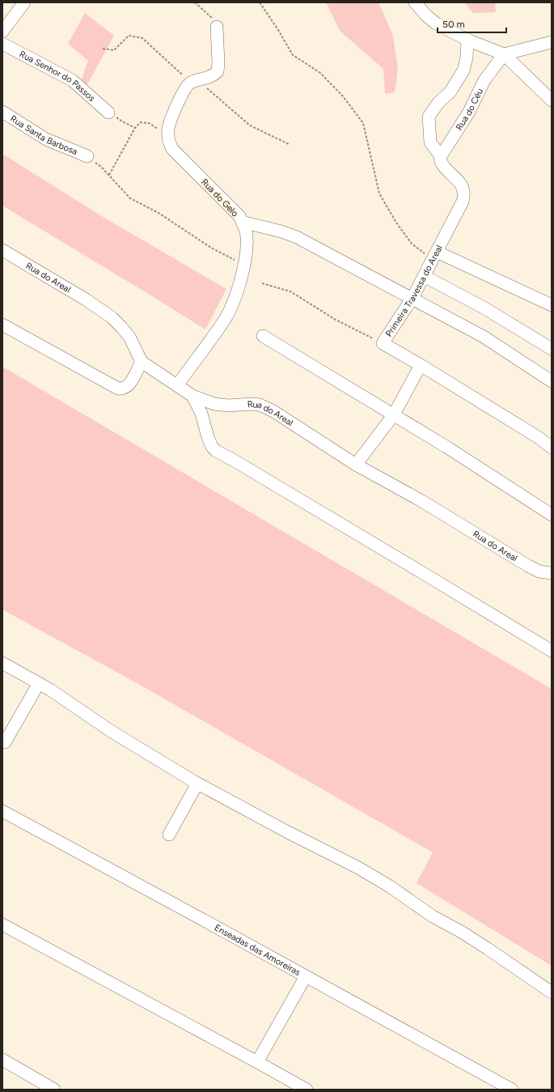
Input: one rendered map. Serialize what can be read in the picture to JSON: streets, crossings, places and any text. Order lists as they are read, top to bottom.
{
  "streets": {
    "street": [
      "Rua Senhor do Passos",
      "Rua do Céu",
      "Rua Santa Barbosa",
      "Rua do Gelo",
      "Rua do Areal",
      "Primeira Travessa do Areal",
      "Enseadas das Amoreiras"
    ]
  },
  "crossings": [
    ["Rua do Céu", "Primeira Travessa do Areal"],
    ["Rua do Gelo", "Rua do Areal"]
  ],
  "scale_bar": "50 m"
}
